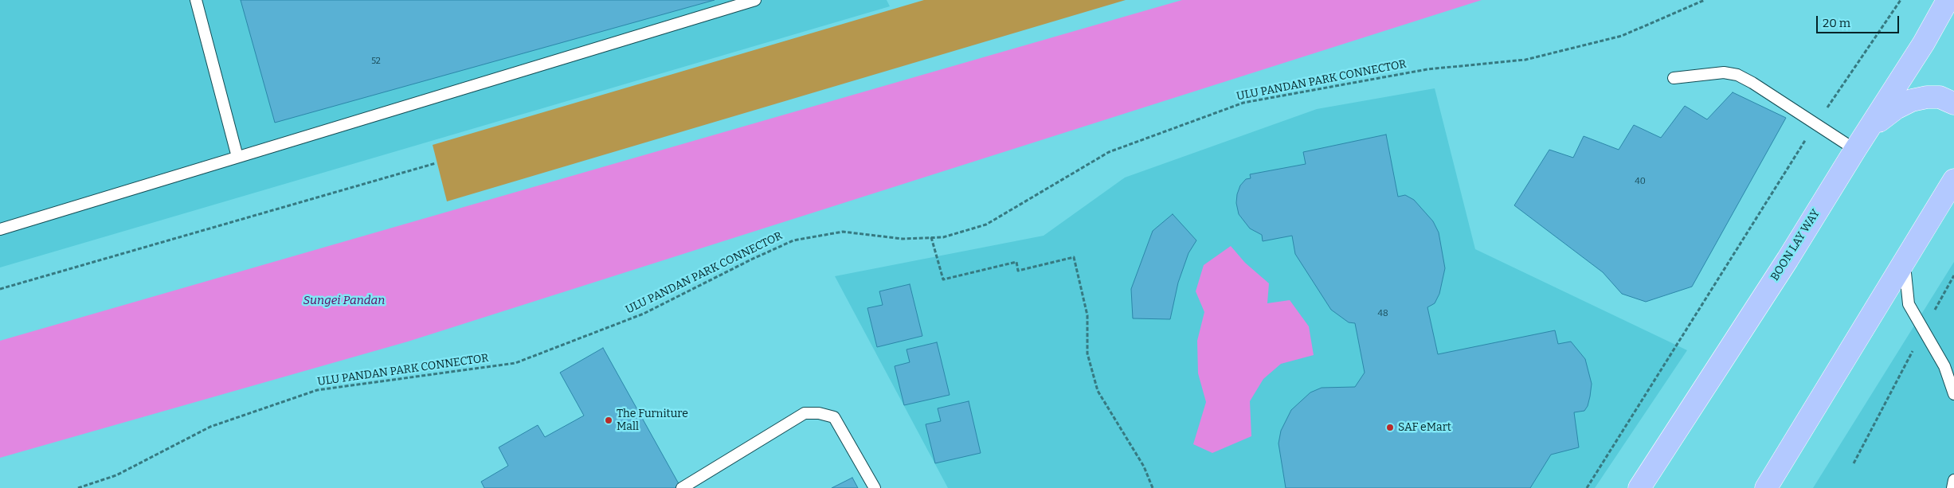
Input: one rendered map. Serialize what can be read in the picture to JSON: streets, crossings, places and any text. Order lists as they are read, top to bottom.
{
  "streets": {
    "main road": ["BOON LAY WAY"],
    "path": ["ULU PANDAN PARK CONNECTOR"]
  },
  "water": ["Sungei Pandan"],
  "places": ["The Furniture Mall", "SAF eMart"],
  "house_numbers": ["52", "40", "48"],
  "scale_bar": "20 m"
}
